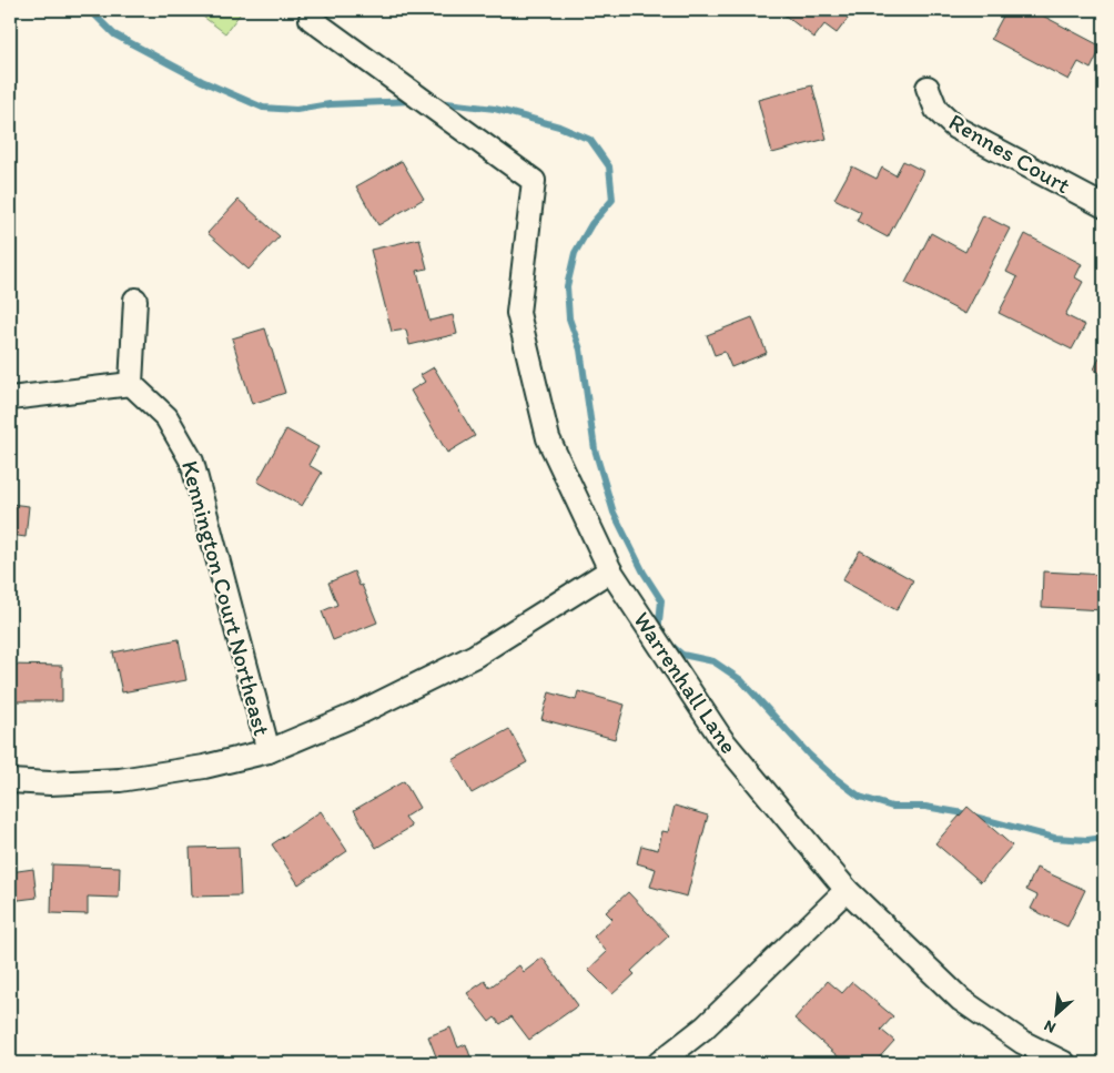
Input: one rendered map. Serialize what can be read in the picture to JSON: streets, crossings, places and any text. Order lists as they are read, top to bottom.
{
  "streets": {
    "street": ["Rennes Court", "Kennington Court Northeast", "Warrenhall Lane"]
  },
  "north": "bottom left"
}
